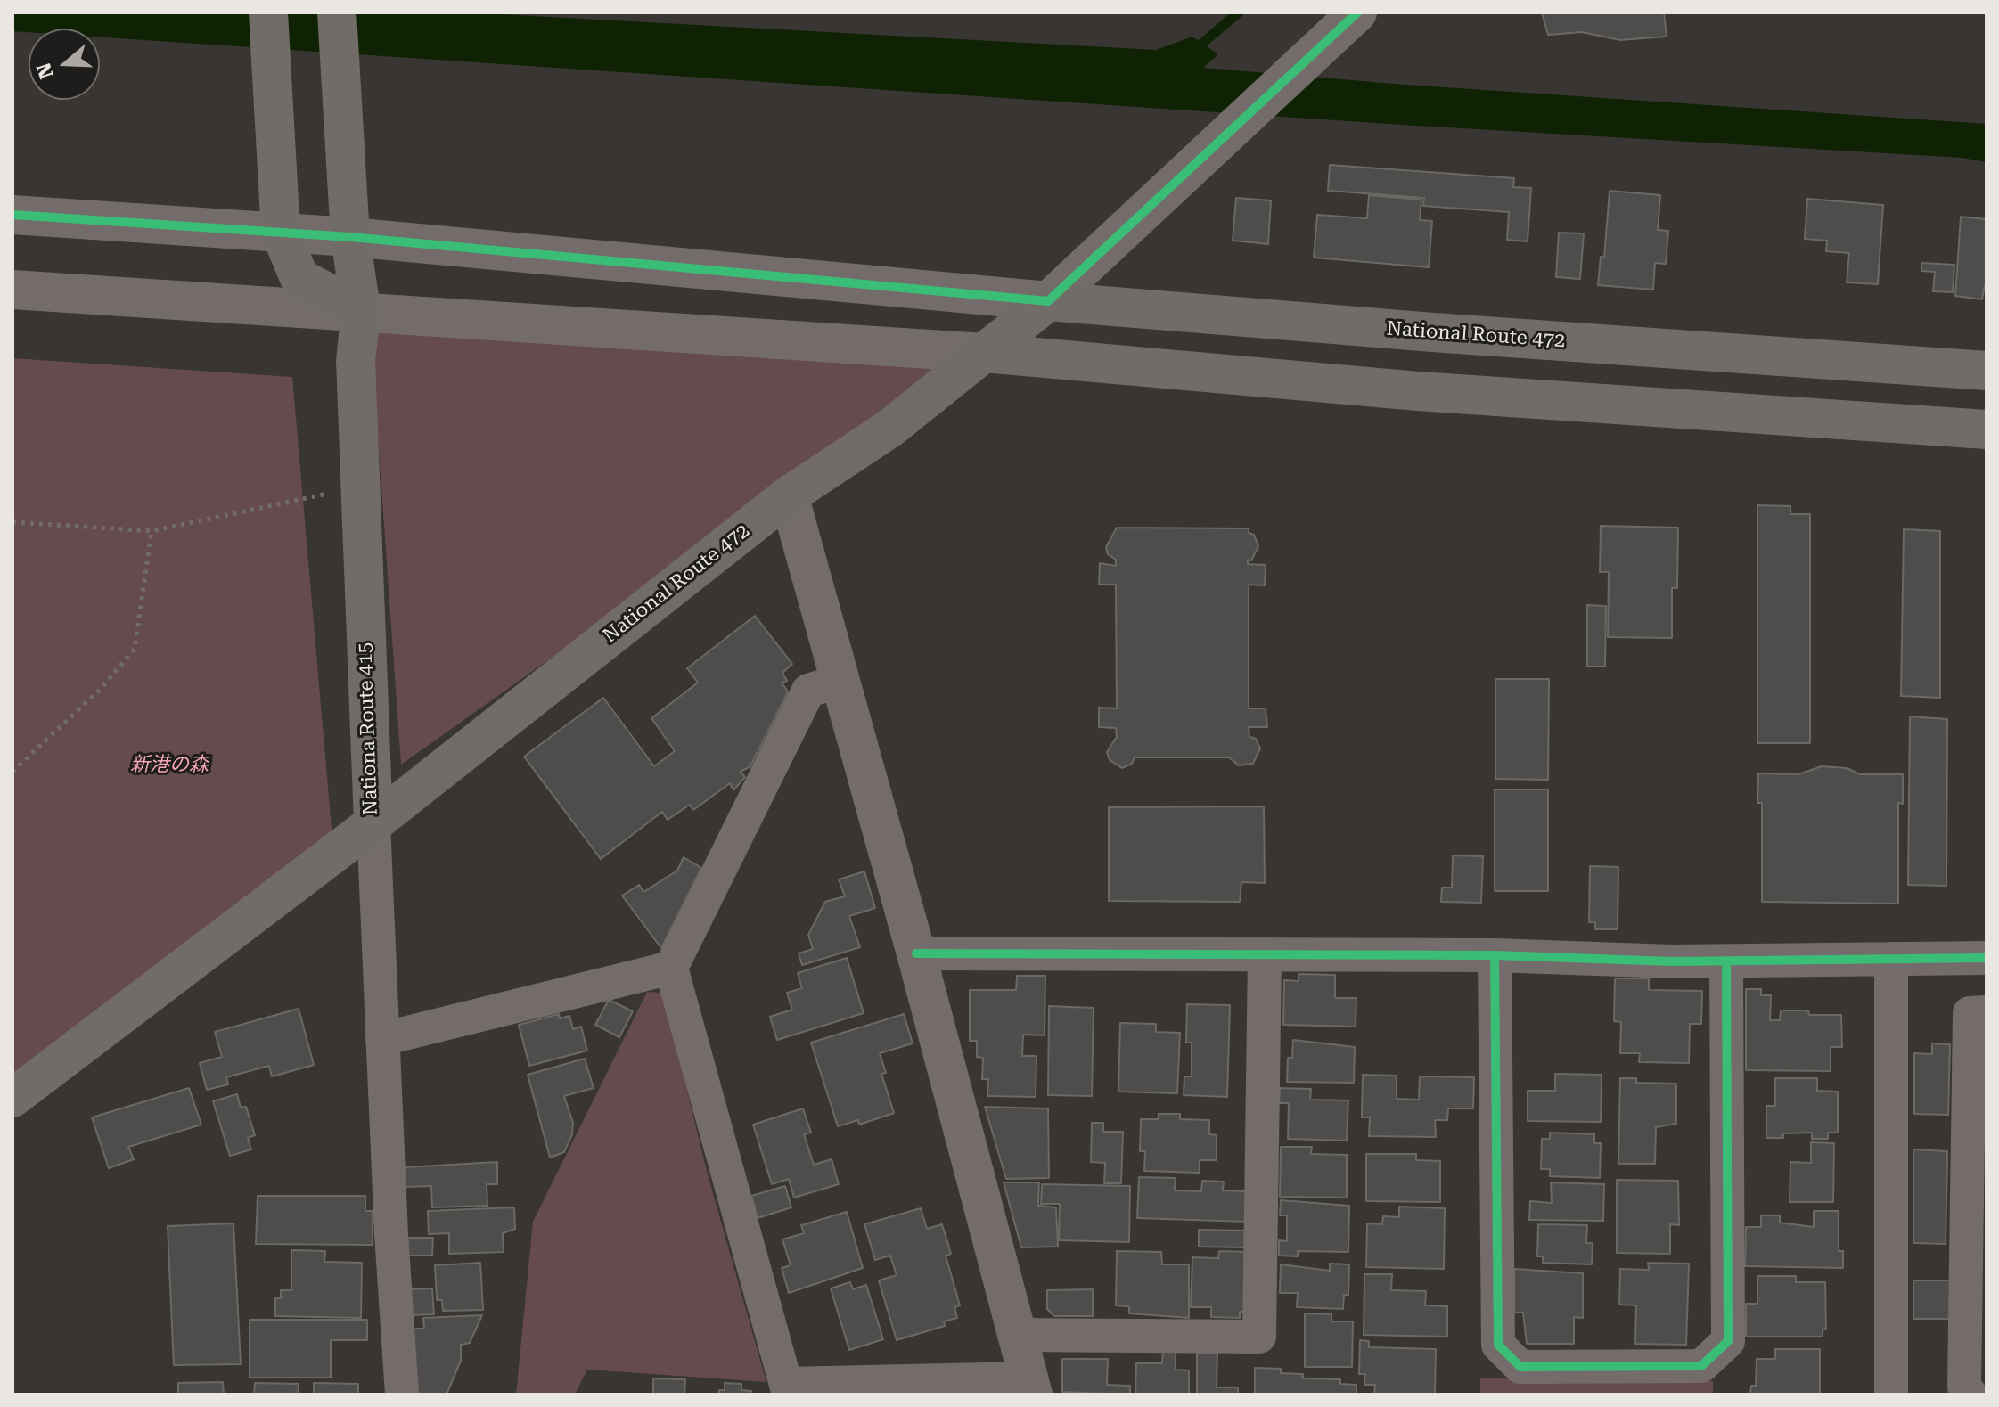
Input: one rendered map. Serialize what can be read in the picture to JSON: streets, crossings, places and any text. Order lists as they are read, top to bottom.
{
  "streets": {
    "highway": ["National Route 472", "Nationa Route 415"]
  },
  "crossings": [
    ["National Route 472", "Nationa Route 415"]
  ],
  "parks": ["新港の森"],
  "north": "left"
}
